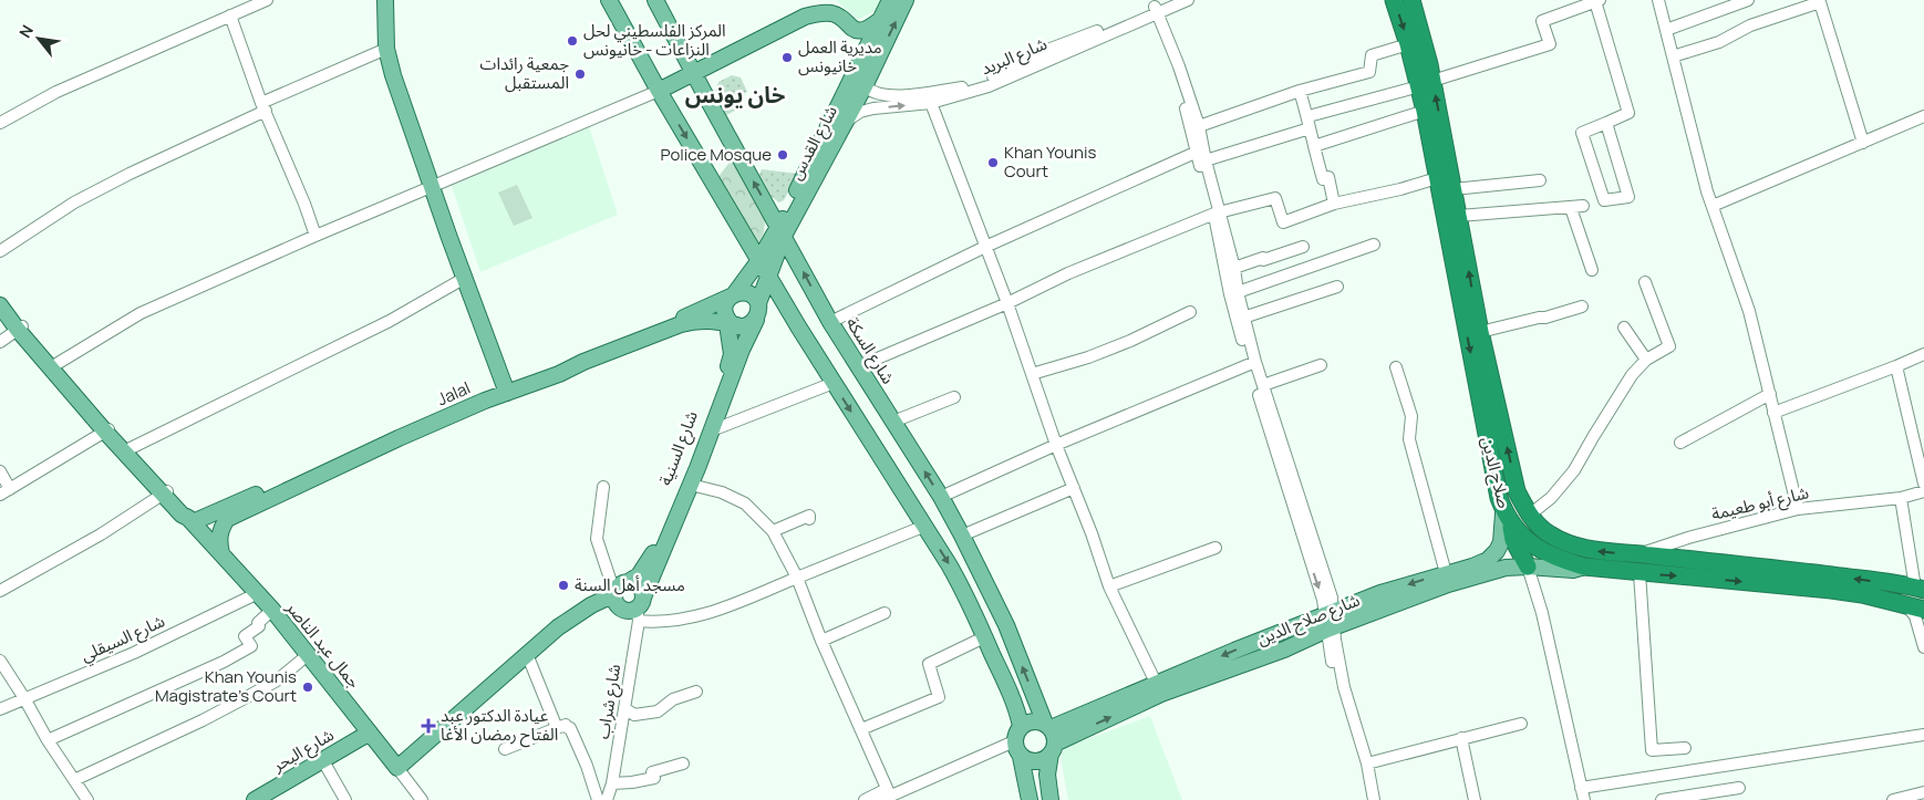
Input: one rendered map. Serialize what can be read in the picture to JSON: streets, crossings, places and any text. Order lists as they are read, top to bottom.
{
  "streets": {
    "highway": ["صلاح الدين"],
    "main road": [
      "شارع القدس",
      "شارع السكة",
      "Jalal",
      "شارع السنية",
      "شارع صلاح الدين",
      "جمال عبد الناصر",
      "شارع البحر"
    ],
    "street": [
      "شارع البريد",
      "شارع أبو طعيمة",
      "شارع السيقلي",
      "شارع شراب"
    ]
  },
  "crossings": [
    ["شارع البريد", "شارع القدس"],
    ["شارع القدس", "شارع السكة"],
    ["شارع القدس", "Jalal"],
    ["شارع القدس", "شارع السنية"],
    ["شارع السكة", "شارع صلاح الدين"],
    ["Jalal", "شارع السنية"],
    ["Jalal", "جمال عبد الناصر"],
    ["شارع السنية", "جمال عبد الناصر"],
    ["شارع السنية", "شارع شراب"],
    ["صلاح الدين", "شارع أبو طعيمة"],
    ["صلاح الدين", "شارع صلاح الدين"],
    ["شارع السيقلي", "جمال عبد الناصر"],
    ["جمال عبد الناصر", "شارع البحر"]
  ],
  "districts": ["خان يونس"],
  "places": {
    "other": [
      "المركز الفلسطيني لحل النزاعات - خانيونس",
      "مديرية العمل خانيونس",
      "جمعية رائدات المستقبل",
      "Police Mosque",
      "Khan Younis Court",
      "مسجد أهل السنة",
      "Khan Younis Magistrate's Court"
    ],
    "health": ["عيادة الدكتور عبد الفتاح رمضان الأغا"]
  },
  "north": "top left"
}
